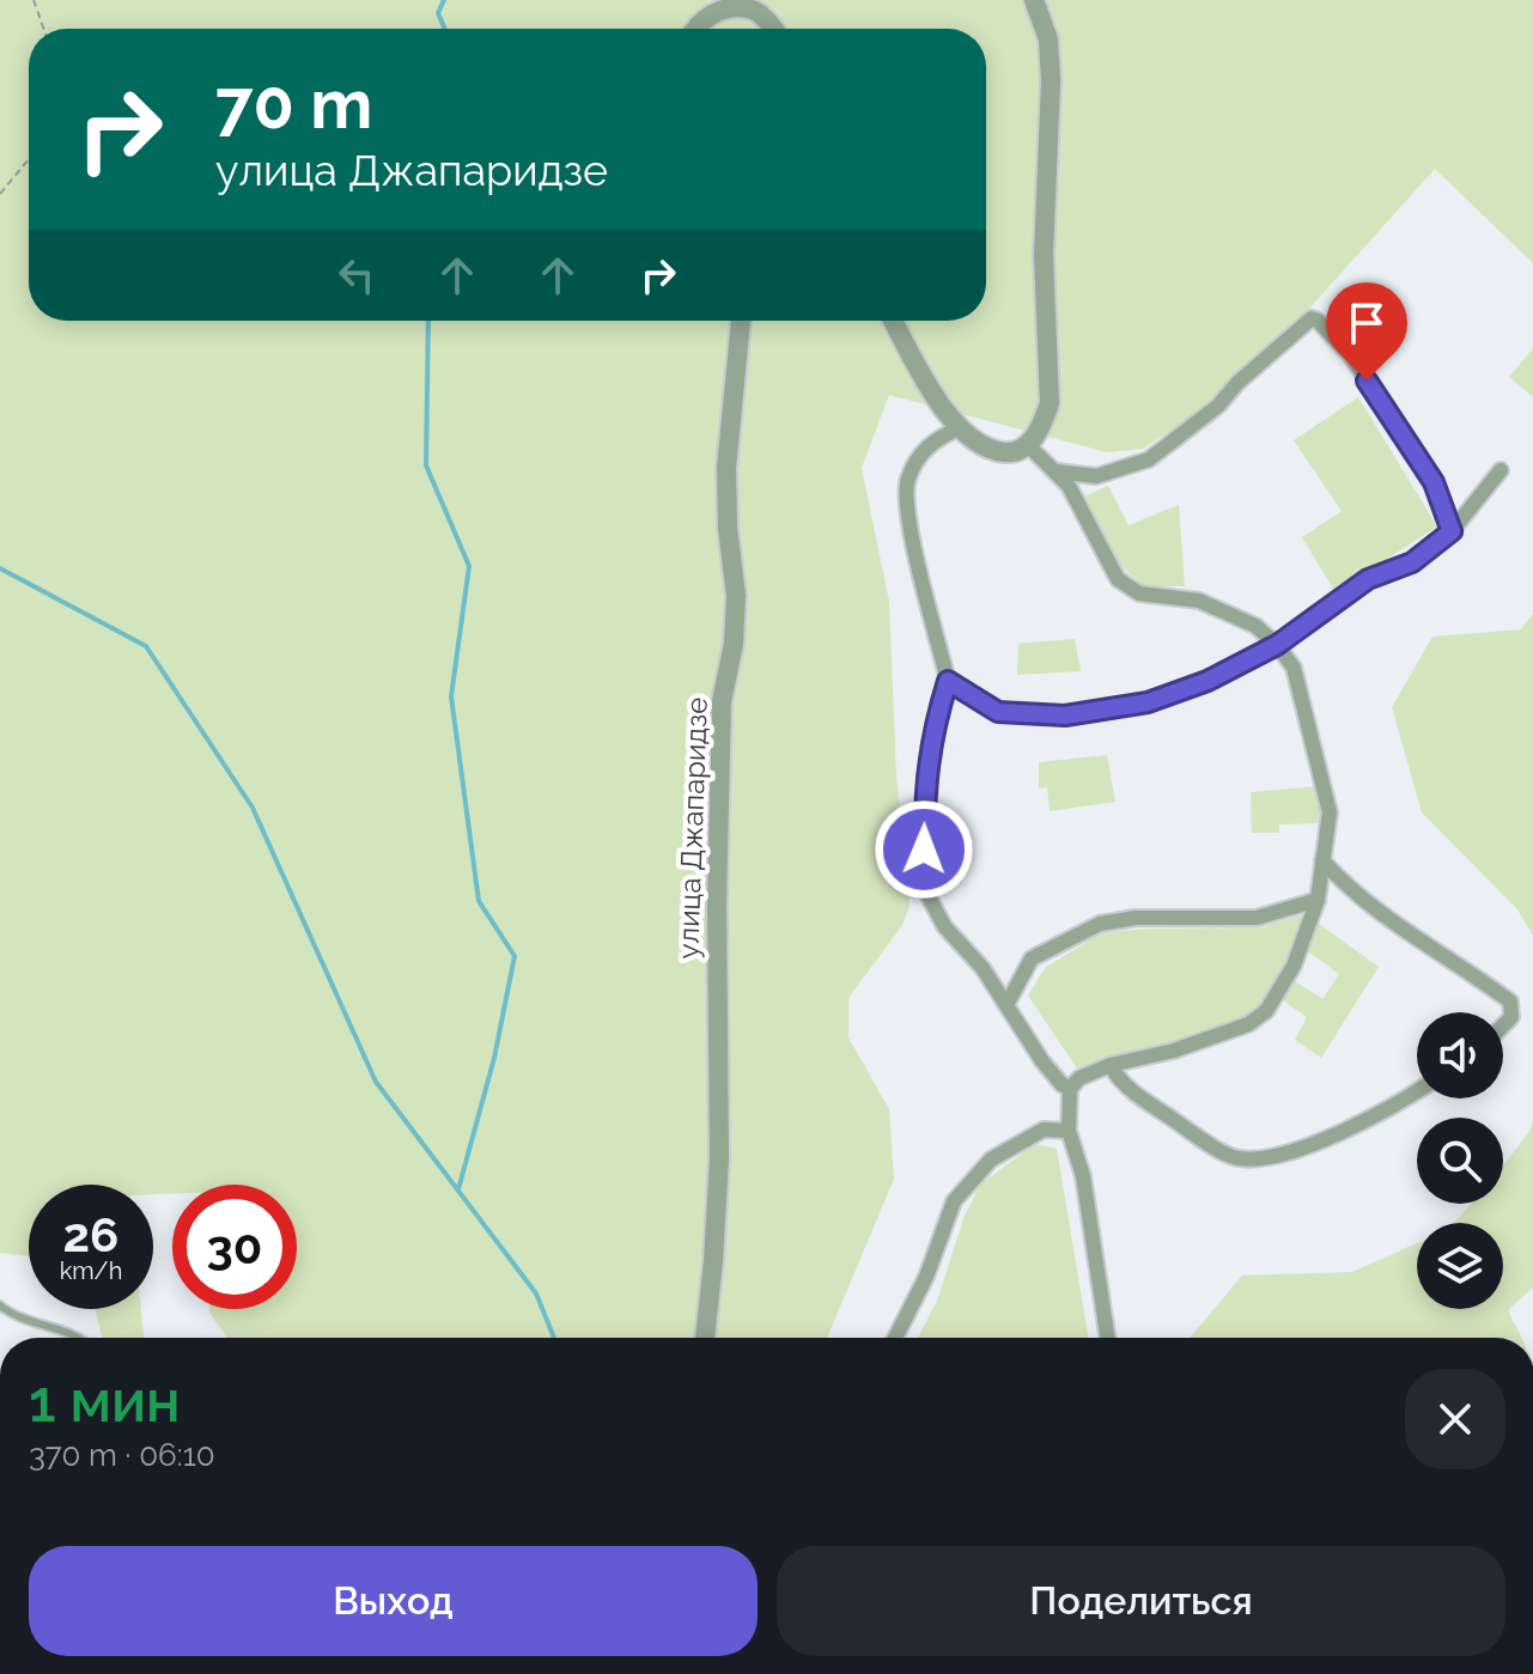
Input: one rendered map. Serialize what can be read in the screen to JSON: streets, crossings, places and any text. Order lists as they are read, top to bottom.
{
  "streets": {
    "street": ["улица Джапаридзе"]
  },
  "page": {
    "turn": ["70 m", "улица Джапаридзе"],
    "speed": "26 km/h",
    "limit": "30",
    "heading": ["1 мин", "370 m · 06:10"],
    "buttons": ["Выход", "Поделиться"]
  }
}
